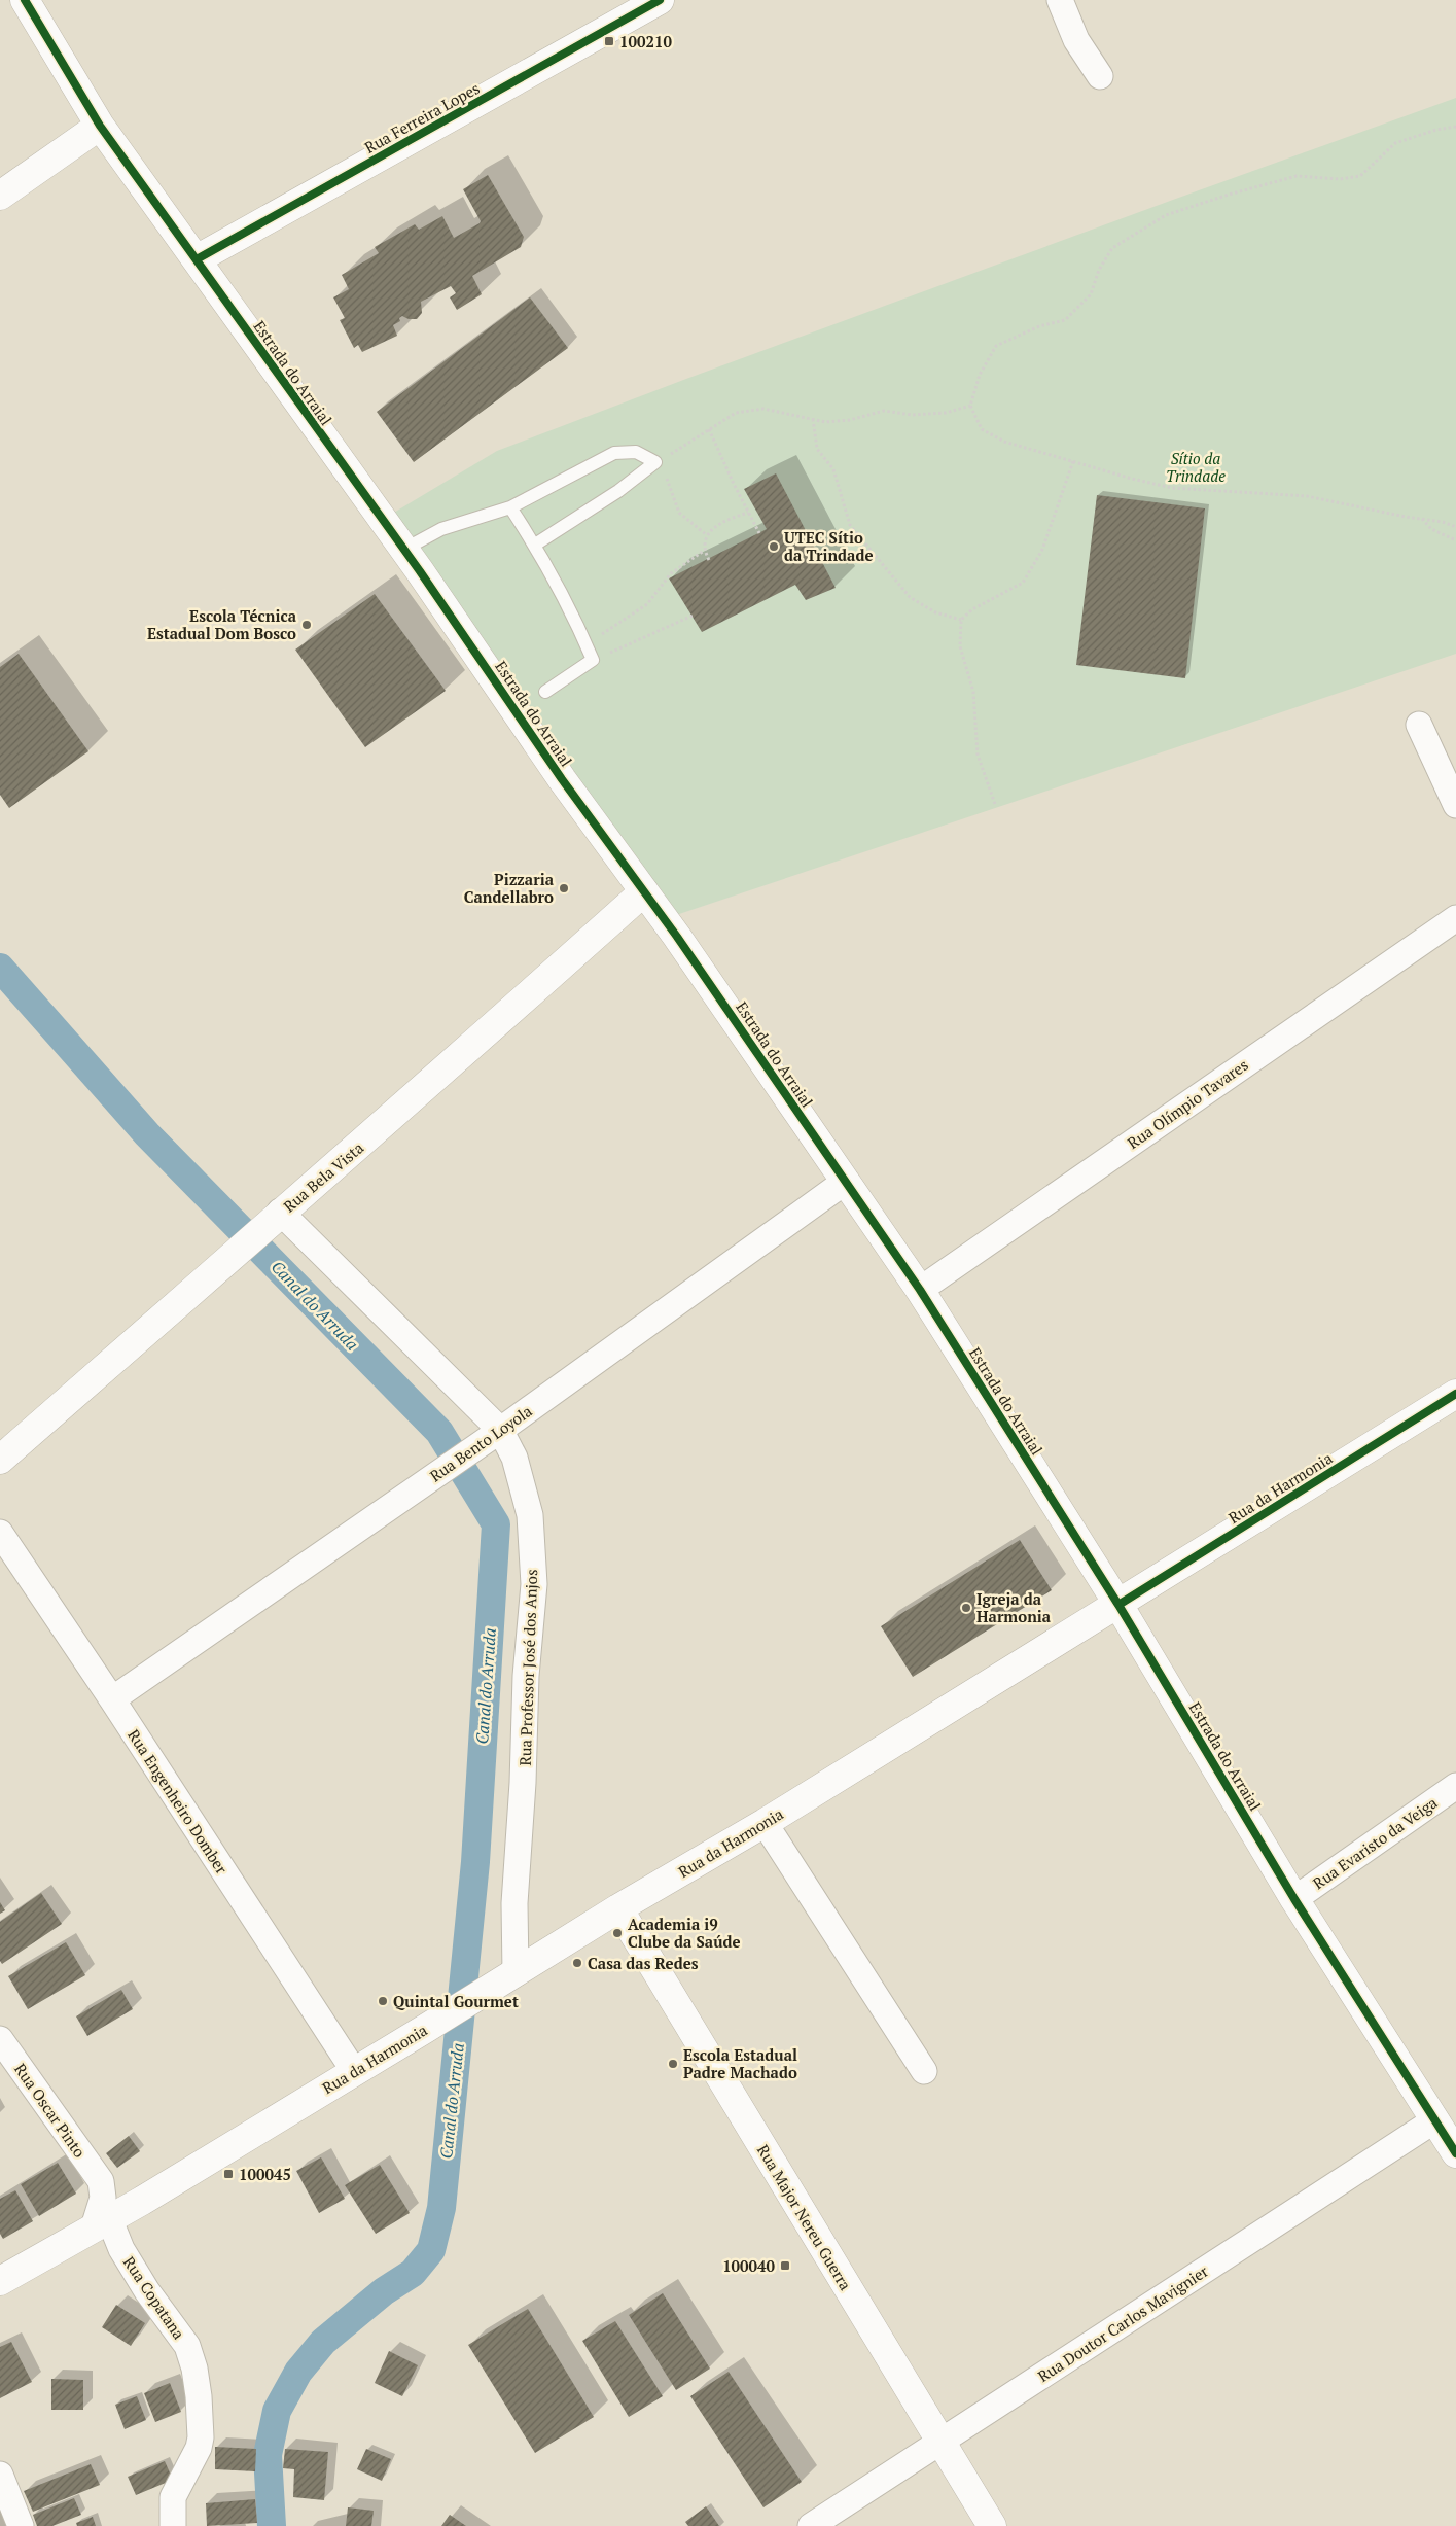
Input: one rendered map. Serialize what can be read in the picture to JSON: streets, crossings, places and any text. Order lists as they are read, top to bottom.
{
  "streets": {
    "main road": [
      "Rua Ferreira Lopes",
      "Estrada do Arraial",
      "Rua Bela Vista",
      "Rua da Harmonia",
      "Rua Major Nereu Guerra"
    ],
    "street": [
      "Rua Olímpio Tavares",
      "Rua Bento Loyola",
      "Rua Professor José dos Anjos",
      "Rua Engenheiro Domber",
      "Rua Evaristo da Veiga",
      "Rua Oscar Pinto",
      "Rua Copatana",
      "Rua Doutor Carlos Mavignier"
    ]
  },
  "crossings": [
    ["Rua Ferreira Lopes", "Estrada do Arraial"],
    ["Estrada do Arraial", "Rua Olímpio Tavares"],
    ["Estrada do Arraial", "Rua Bela Vista"],
    ["Estrada do Arraial", "Rua Bento Loyola"],
    ["Estrada do Arraial", "Rua da Harmonia"],
    ["Estrada do Arraial", "Rua Evaristo da Veiga"],
    ["Estrada do Arraial", "Rua Doutor Carlos Mavignier"],
    ["Rua Bela Vista", "Rua Professor José dos Anjos"],
    ["Rua Bento Loyola", "Rua Professor José dos Anjos"],
    ["Rua Bento Loyola", "Rua Engenheiro Domber"],
    ["Rua da Harmonia", "Rua Professor José dos Anjos"],
    ["Rua da Harmonia", "Rua Engenheiro Domber"],
    ["Rua da Harmonia", "Rua Oscar Pinto"],
    ["Rua da Harmonia", "Rua Major Nereu Guerra"],
    ["Rua da Harmonia", "Rua Copatana"],
    ["Rua Major Nereu Guerra", "Rua Doutor Carlos Mavignier"]
  ],
  "water": ["Canal do Arruda"],
  "parks": ["Sítio da Trindade"],
  "places": {
    "transit": ["100210", "100045", "100040"],
    "other": [
      "UTEC Sítio da Trindade",
      "Escola Técnica Estadual Dom Bosco",
      "Pizzaria Candellabro",
      "Igreja da Harmonia",
      "Academia i9 Clube da Saúde",
      "Casa das Redes",
      "Quintal Gourmet",
      "Escola Estadual Padre Machado"
    ]
  }
}
